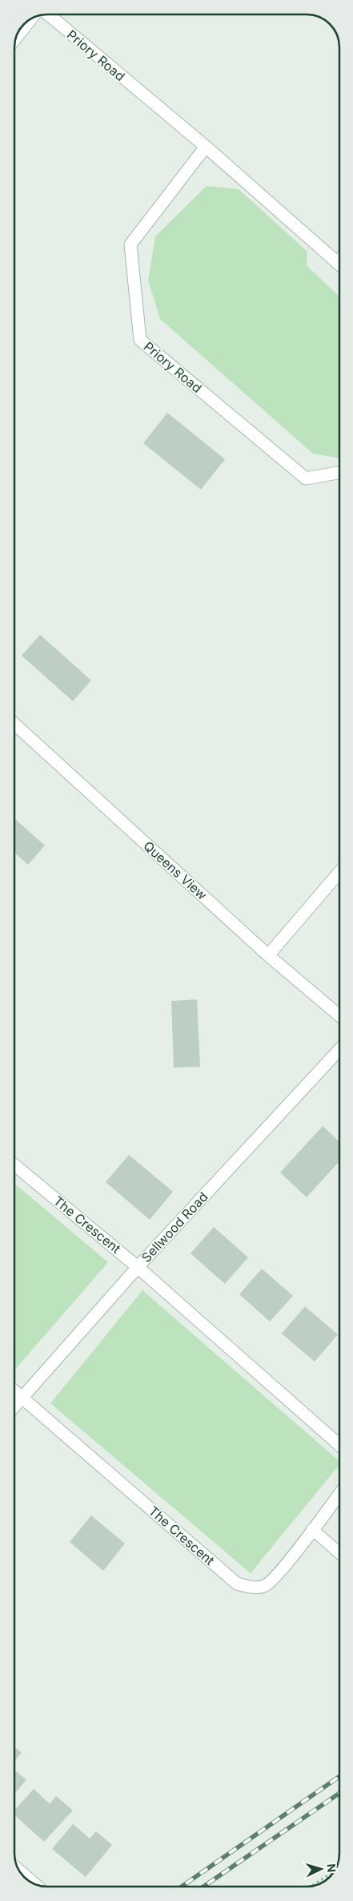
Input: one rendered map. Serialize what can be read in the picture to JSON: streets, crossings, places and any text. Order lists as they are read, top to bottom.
{
  "streets": {
    "street": [
      "Priory Road",
      "Queens View",
      "The Crescent",
      "Sellwood Road"
    ]
  },
  "crossings": [
    ["The Crescent", "Sellwood Road"]
  ],
  "north": "right"
}
